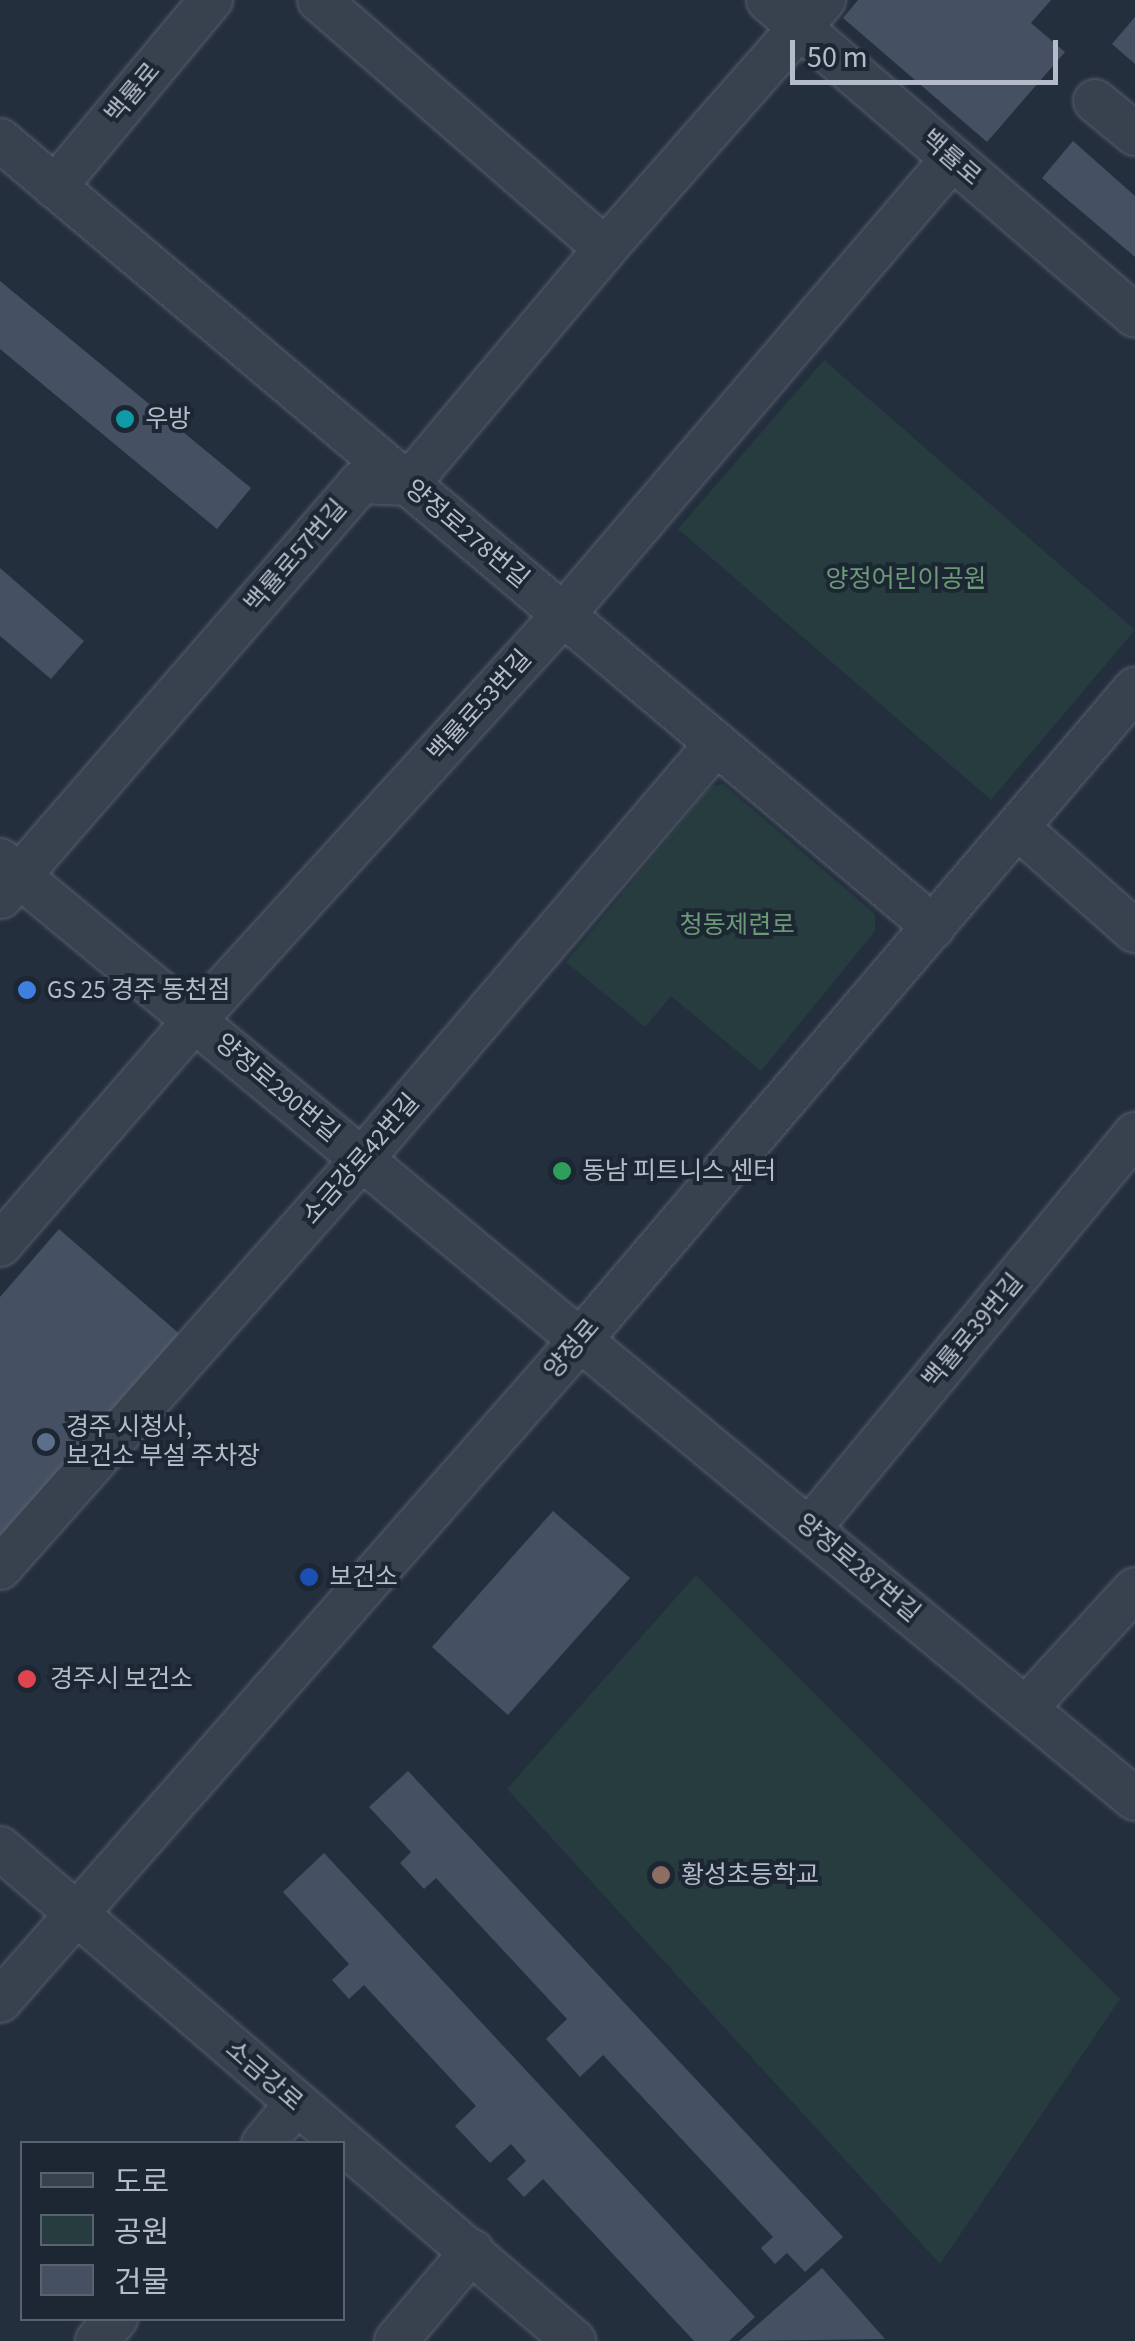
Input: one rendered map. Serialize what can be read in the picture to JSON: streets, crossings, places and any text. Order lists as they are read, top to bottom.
{
  "streets": {
    "street": [
      "백률로",
      "양정로278번길",
      "백률로57번길",
      "백률로53번길",
      "양정로290번길",
      "소금강로42번길",
      "백률로39번길",
      "양정로",
      "양정로287번길",
      "소금강로"
    ]
  },
  "crossings": [
    ["백률로", "양정로278번길"],
    ["백률로", "백률로53번길"],
    ["양정로278번길", "백률로57번길"],
    ["양정로278번길", "백률로53번길"],
    ["양정로278번길", "소금강로42번길"],
    ["양정로278번길", "양정로"],
    ["백률로57번길", "양정로290번길"],
    ["백률로53번길", "양정로290번길"],
    ["양정로290번길", "소금강로42번길"],
    ["양정로290번길", "양정로"],
    ["양정로290번길", "양정로287번길"],
    ["백률로39번길", "양정로287번길"],
    ["양정로", "양정로287번길"],
    ["양정로", "소금강로"]
  ],
  "parks": ["양정어린이공원", "청동제련로"],
  "places": [
    "우방",
    "GS 25 경주 동천점",
    "동남 피트니스 센터",
    "경주 시청사, 보건소 부설 주차장",
    "보건소",
    "경주시 보건소",
    "황성초등학교"
  ],
  "legend": ["도로", "공원", "건물"],
  "scale_bar": "50 m"
}
